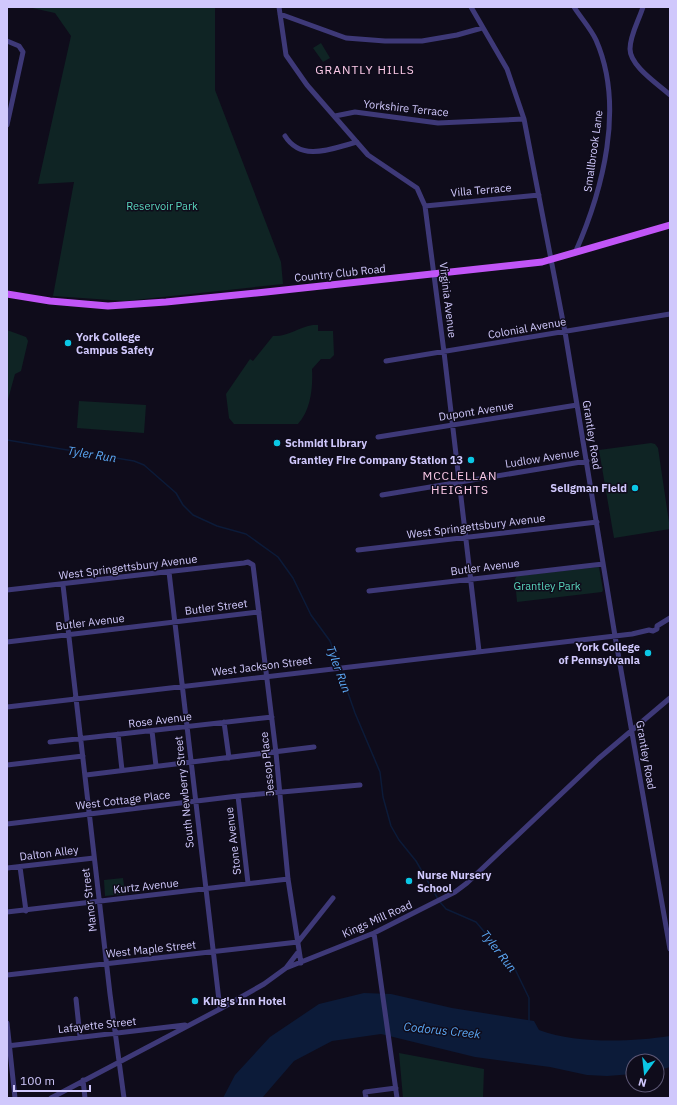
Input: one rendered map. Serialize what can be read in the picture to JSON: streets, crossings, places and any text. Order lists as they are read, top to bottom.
{
  "streets": {
    "main road": ["Country Club Road"],
    "street": [
      "Yorkshire Terrace",
      "Smallbrook Lane",
      "Villa Terrace",
      "Virginia Avenue",
      "Colonial Avenue",
      "Dupont Avenue",
      "Grantley Road",
      "Ludlow Avenue",
      "West Springettsbury Avenue",
      "Butler Avenue",
      "Butler Street",
      "West Jackson Street",
      "Rose Avenue",
      "Jessop Place",
      "South Newberry Street",
      "West Cottage Place",
      "Stone Avenue",
      "Dalton Alley",
      "Kurtz Avenue",
      "Manor Street",
      "Kings Mill Road",
      "West Maple Street",
      "Lafayette Street"
    ]
  },
  "crossings": [
    ["Yorkshire Terrace", "Virginia Avenue"],
    ["Yorkshire Terrace", "Grantley Road"],
    ["Smallbrook Lane", "Country Club Road"],
    ["Villa Terrace", "Virginia Avenue"],
    ["Villa Terrace", "Grantley Road"],
    ["Country Club Road", "Virginia Avenue"],
    ["Country Club Road", "Grantley Road"],
    ["Virginia Avenue", "Colonial Avenue"],
    ["Virginia Avenue", "Dupont Avenue"],
    ["Virginia Avenue", "Ludlow Avenue"],
    ["Virginia Avenue", "West Springettsbury Avenue"],
    ["Virginia Avenue", "Butler Avenue"],
    ["Virginia Avenue", "West Jackson Street"],
    ["Colonial Avenue", "Grantley Road"],
    ["Dupont Avenue", "Grantley Road"],
    ["Grantley Road", "Ludlow Avenue"],
    ["Grantley Road", "West Springettsbury Avenue"],
    ["Grantley Road", "Butler Avenue"],
    ["Grantley Road", "West Jackson Street"],
    ["Grantley Road", "Kings Mill Road"],
    ["West Springettsbury Avenue", "Jessop Place"],
    ["West Springettsbury Avenue", "South Newberry Street"],
    ["West Springettsbury Avenue", "Manor Street"],
    ["Butler Avenue", "Butler Street"],
    ["Butler Avenue", "South Newberry Street"],
    ["Butler Avenue", "Manor Street"],
    ["Butler Street", "Jessop Place"],
    ["Butler Street", "South Newberry Street"],
    ["West Jackson Street", "Jessop Place"],
    ["West Jackson Street", "South Newberry Street"],
    ["West Jackson Street", "Manor Street"],
    ["Rose Avenue", "Jessop Place"],
    ["Rose Avenue", "South Newberry Street"],
    ["Rose Avenue", "Manor Street"],
    ["Jessop Place", "West Cottage Place"],
    ["Jessop Place", "Kurtz Avenue"],
    ["Jessop Place", "Kings Mill Road"],
    ["Jessop Place", "West Maple Street"],
    ["South Newberry Street", "West Cottage Place"],
    ["South Newberry Street", "Kurtz Avenue"],
    ["South Newberry Street", "Kings Mill Road"],
    ["South Newberry Street", "West Maple Street"],
    ["West Cottage Place", "Stone Avenue"],
    ["West Cottage Place", "Manor Street"],
    ["Stone Avenue", "Kurtz Avenue"],
    ["Dalton Alley", "Manor Street"],
    ["Kurtz Avenue", "Manor Street"],
    ["Manor Street", "Kings Mill Road"],
    ["Manor Street", "West Maple Street"],
    ["Manor Street", "Lafayette Street"],
    ["Kings Mill Road", "Lafayette Street"]
  ],
  "districts": ["GRANTLY HILLS", "MCCLELLAN HEIGHTS"],
  "water": ["Tyler Run", "Codorus Creek"],
  "parks": ["Reservoir Park", "Grantley Park"],
  "places": [
    "York College Campus Safety",
    "Schmidt Library",
    "Grantley Fire Company Station 13",
    "Seligman Field",
    "York College of Pennsylvania",
    "Nurse Nursery School",
    "King's Inn Hotel"
  ],
  "scale_bar": "100 m",
  "north": "bottom"
}
